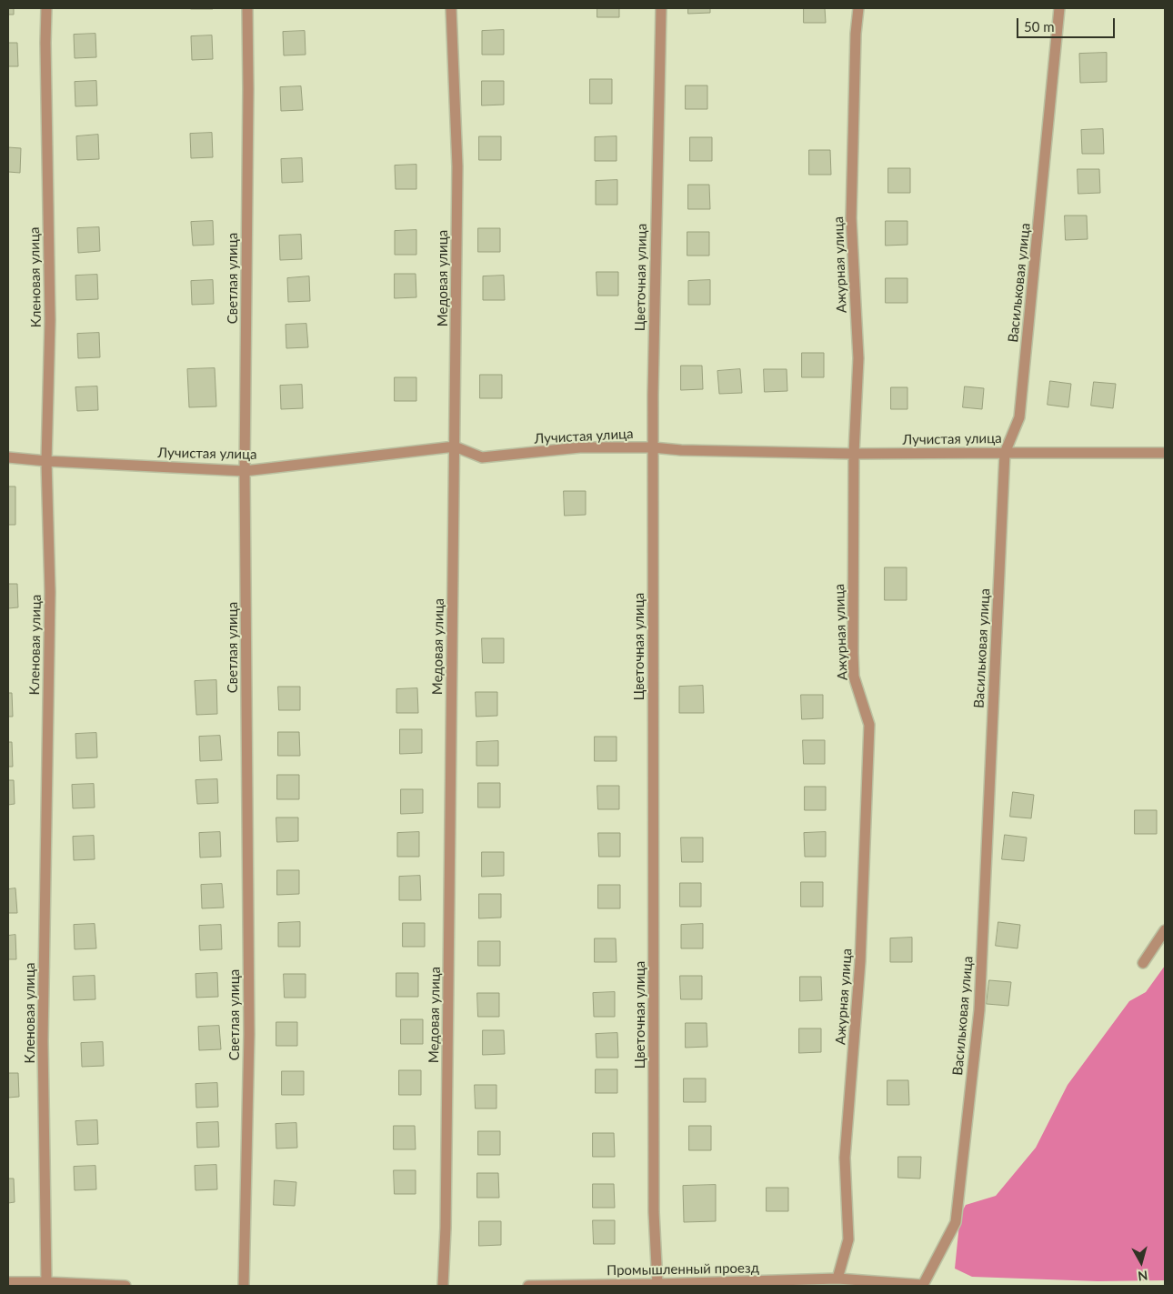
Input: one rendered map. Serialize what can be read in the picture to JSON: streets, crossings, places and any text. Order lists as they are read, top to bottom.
{
  "streets": {
    "street": [
      "Ажурная улица",
      "Кленовая улица",
      "Цветочная улица",
      "Светлая улица",
      "Медовая улица",
      "Васильковая улица",
      "Лучистая улица",
      "Промышленный проезд"
    ]
  },
  "crossings": [
    ["Ажурная улица", "Лучистая улица"],
    ["Ажурная улица", "Промышленный проезд"],
    ["Кленовая улица", "Лучистая улица"],
    ["Цветочная улица", "Лучистая улица"],
    ["Цветочная улица", "Промышленный проезд"],
    ["Светлая улица", "Лучистая улица"],
    ["Медовая улица", "Лучистая улица"],
    ["Васильковая улица", "Лучистая улица"],
    ["Васильковая улица", "Промышленный проезд"]
  ],
  "scale_bar": "50 m",
  "north": "bottom"
}
